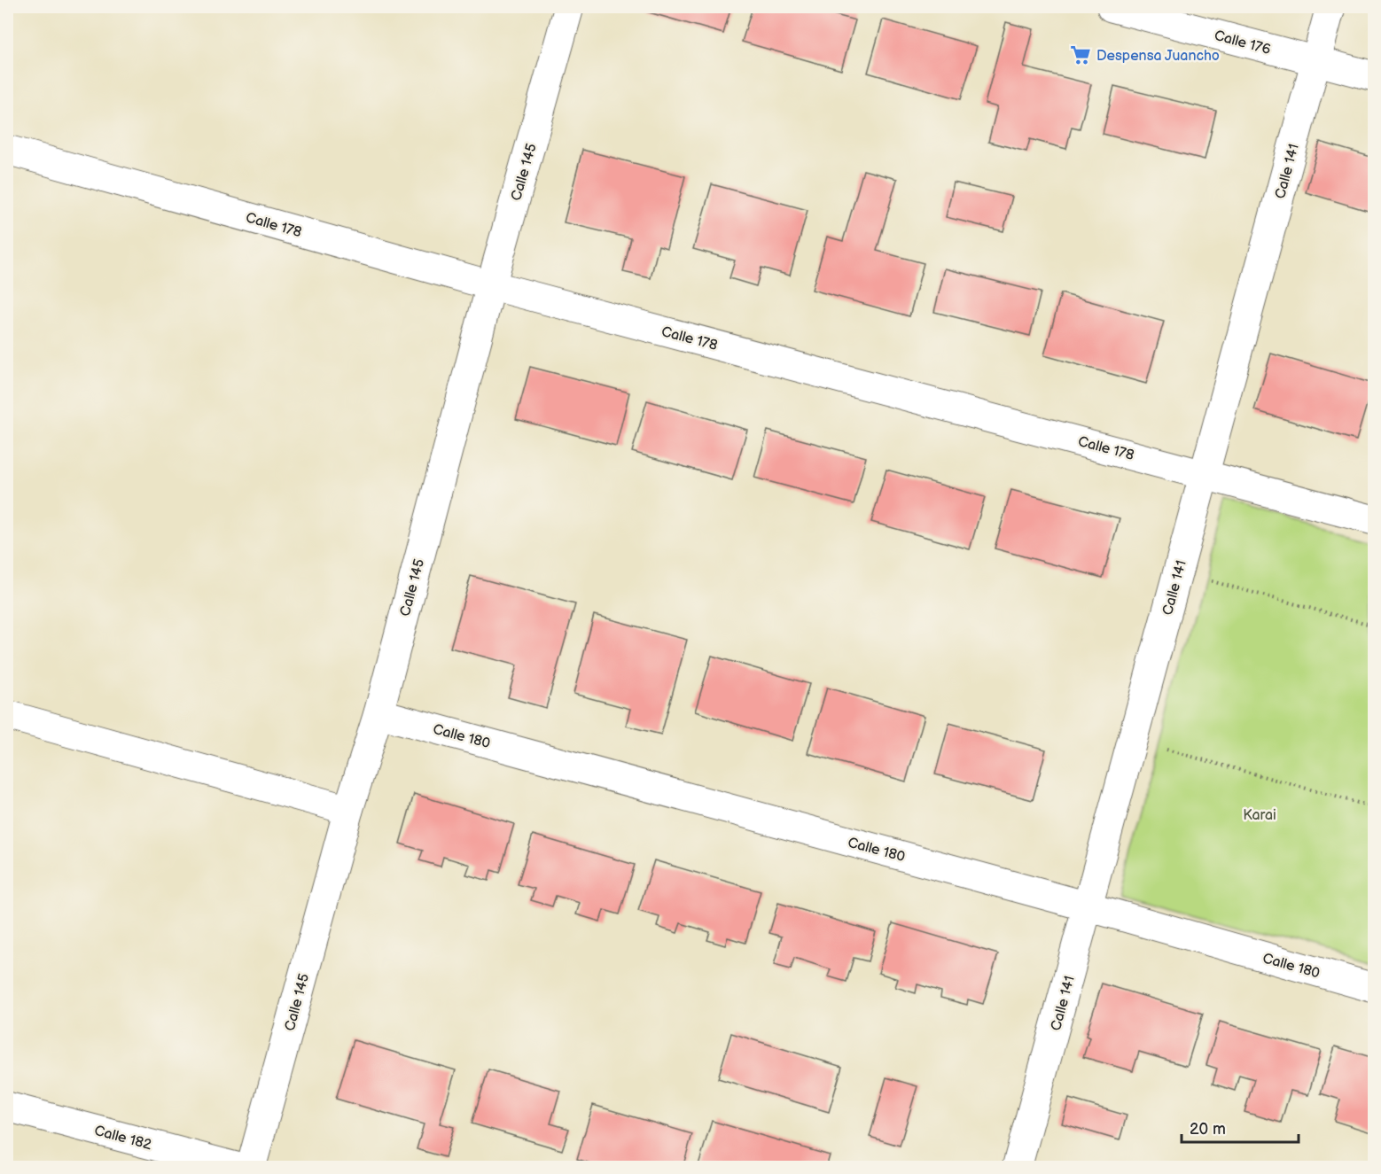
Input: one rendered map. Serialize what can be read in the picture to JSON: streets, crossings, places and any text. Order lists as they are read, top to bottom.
{
  "streets": {
    "street": [
      "Calle 176",
      "Calle 141",
      "Calle 145",
      "Calle 178",
      "Calle 180",
      "Calle 182"
    ]
  },
  "crossings": [
    ["Calle 176", "Calle 141"],
    ["Calle 141", "Calle 178"],
    ["Calle 141", "Calle 180"],
    ["Calle 145", "Calle 178"],
    ["Calle 145", "Calle 180"]
  ],
  "parks": ["Karai"],
  "places": {
    "supermarket": ["Despensa Juancho"]
  },
  "scale_bar": "20 m"
}
